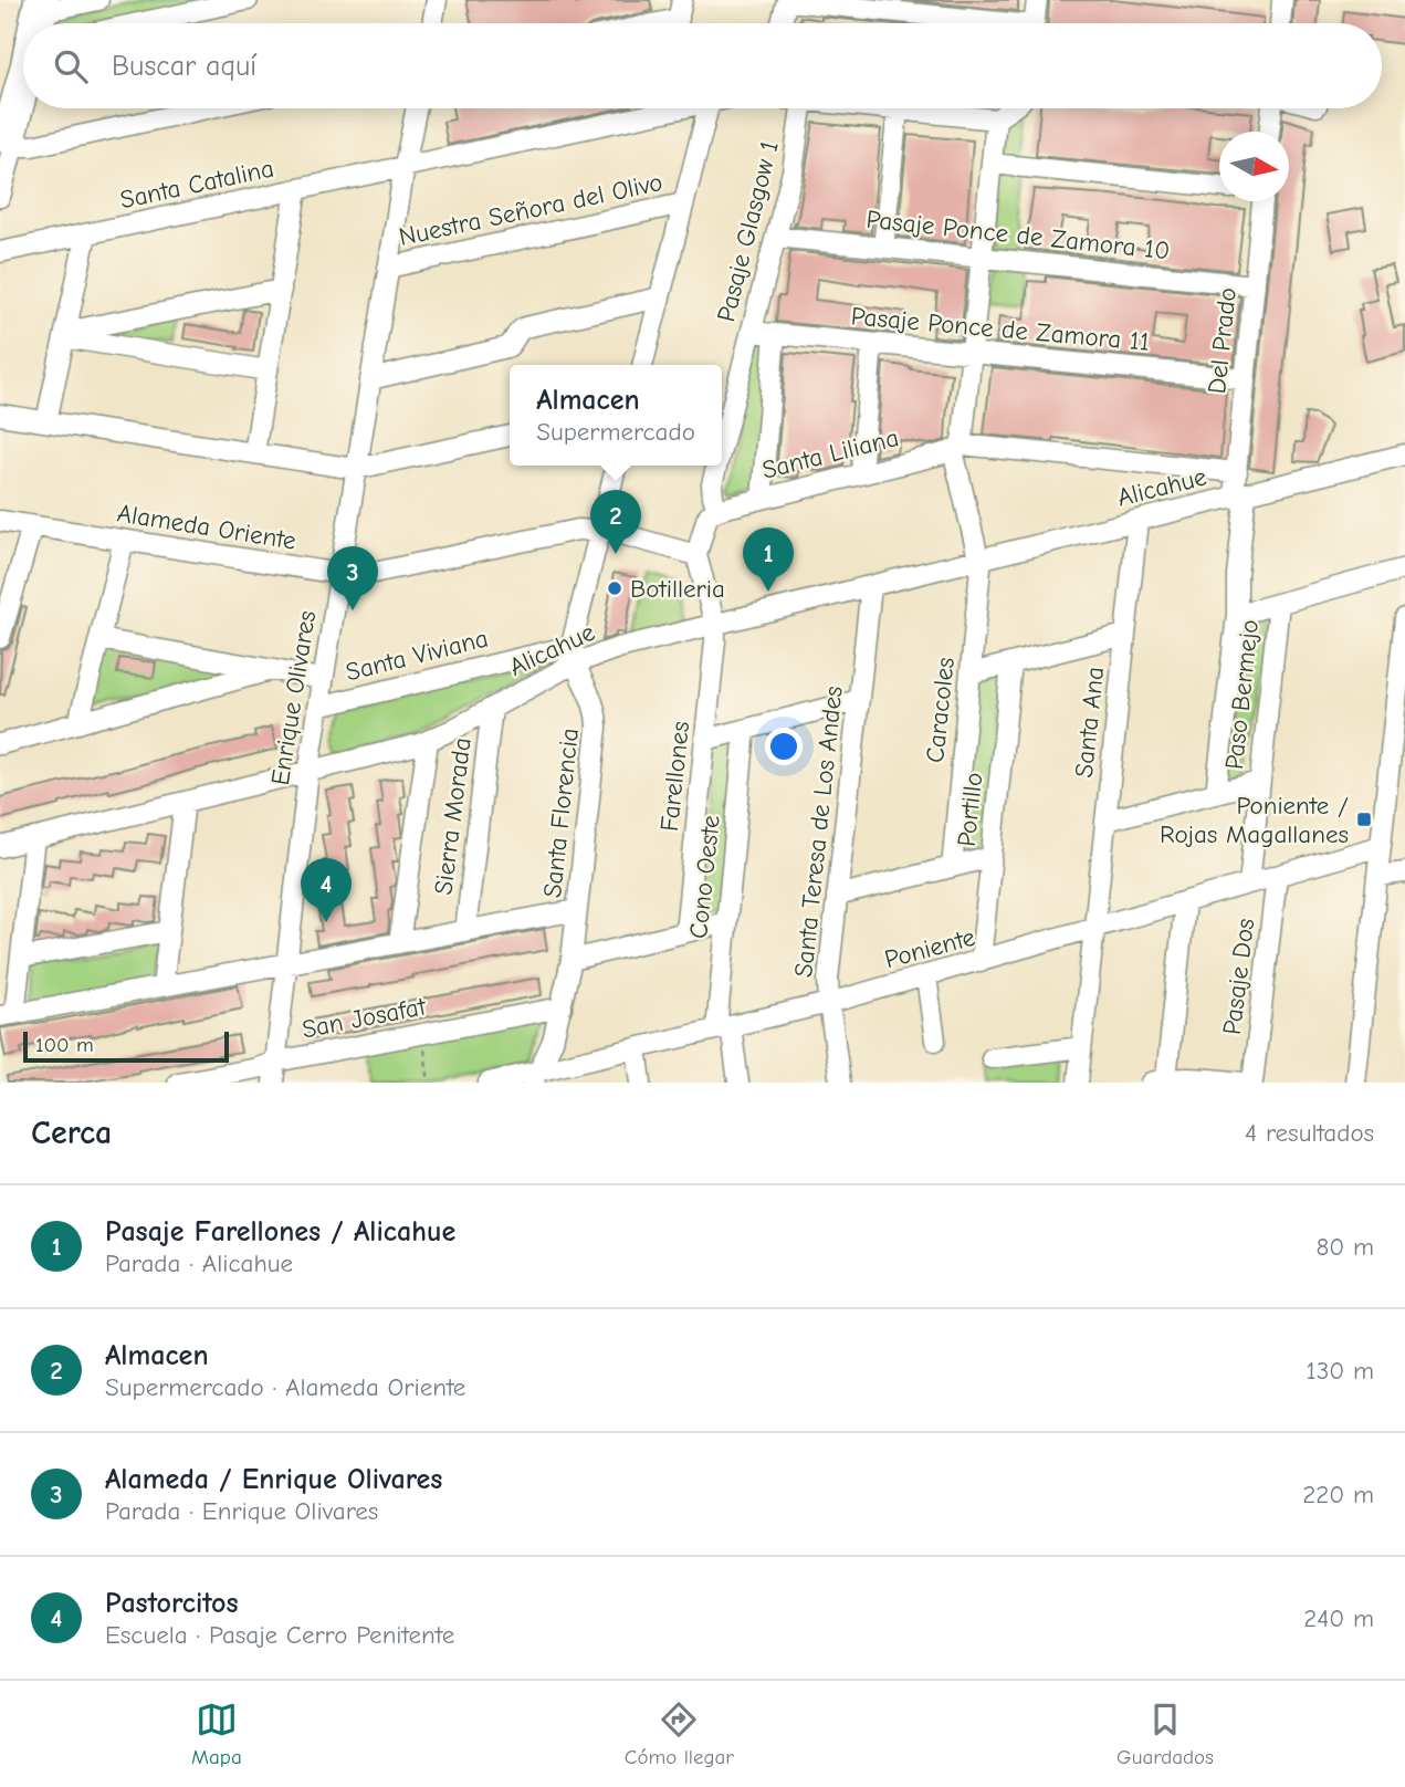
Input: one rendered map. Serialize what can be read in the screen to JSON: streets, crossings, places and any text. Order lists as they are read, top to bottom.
{
  "streets": {
    "street": [
      "Santa Catalina",
      "Nuestra Señora del Olivo",
      "Pasaje Glasgow 1",
      "Pasaje Ponce de Zamora 10",
      "Pasaje Ponce de Zamora 11",
      "Del Prado",
      "Santa Liliana",
      "Alicahue",
      "Alameda Oriente",
      "Santa Viviana",
      "Paso Bermejo",
      "Enrique Olivares",
      "Caracoles",
      "Santa Ana",
      "Farellones",
      "Portillo",
      "Santa Florencia",
      "Sierra Morada",
      "Santa Teresa de Los Andes",
      "Cono Oeste",
      "Poniente",
      "Pasaje Dos",
      "San Josafat"
    ]
  },
  "crossings": [
    ["Santa Catalina", "Enrique Olivares"],
    ["Nuestra Señora del Olivo", "Enrique Olivares"],
    ["Pasaje Glasgow 1", "Pasaje Ponce de Zamora 10"],
    ["Pasaje Glasgow 1", "Pasaje Ponce de Zamora 11"],
    ["Pasaje Glasgow 1", "Santa Liliana"],
    ["Pasaje Ponce de Zamora 10", "Del Prado"],
    ["Pasaje Ponce de Zamora 11", "Del Prado"],
    ["Del Prado", "Alicahue"],
    ["Santa Liliana", "Caracoles"],
    ["Alicahue", "Santa Viviana"],
    ["Alicahue", "Enrique Olivares"],
    ["Alicahue", "Caracoles"],
    ["Alicahue", "Santa Ana"],
    ["Alicahue", "Farellones"],
    ["Alicahue", "Santa Florencia"],
    ["Alicahue", "Sierra Morada"],
    ["Alicahue", "Santa Teresa de Los Andes"],
    ["Alameda Oriente", "Enrique Olivares"],
    ["Santa Viviana", "Enrique Olivares"],
    ["Santa Viviana", "Santa Florencia"],
    ["Paso Bermejo", "Poniente"],
    ["Enrique Olivares", "San Josafat"],
    ["Santa Ana", "Poniente"],
    ["Portillo", "Poniente"],
    ["Santa Florencia", "Poniente"],
    ["Santa Florencia", "San Josafat"],
    ["Santa Teresa de Los Andes", "Poniente"],
    ["Cono Oeste", "Poniente"],
    ["Poniente", "Pasaje Dos"]
  ],
  "places": {
    "other": ["Botilleria"],
    "transit": ["Poniente / Rojas Magallanes"]
  },
  "scale_bar": "100 m",
  "north": "right",
  "page": {
    "search": "Buscar aquí",
    "popup": ["Almacen", "Supermercado"],
    "pins": [
      "2",
      "1",
      "3",
      "4"
    ],
    "scale": "100 m",
    "heading": ["Cerca", "4 resultados"],
    "list": [
      {
        "mark": "1",
        "name": "Pasaje Farellones / Alicahue",
        "note": "Parada · Alicahue",
        "value": "80 m"
      },
      {
        "mark": "2",
        "name": "Almacen",
        "note": "Supermercado · Alameda Oriente",
        "value": "130 m"
      },
      {
        "mark": "3",
        "name": "Alameda / Enrique Olivares",
        "note": "Parada · Enrique Olivares",
        "value": "220 m"
      },
      {
        "mark": "4",
        "name": "Pastorcitos",
        "note": "Escuela · Pasaje Cerro Penitente",
        "value": "240 m"
      }
    ],
    "nav": ["Mapa", "Cómo llegar", "Guardados"]
  }
}
